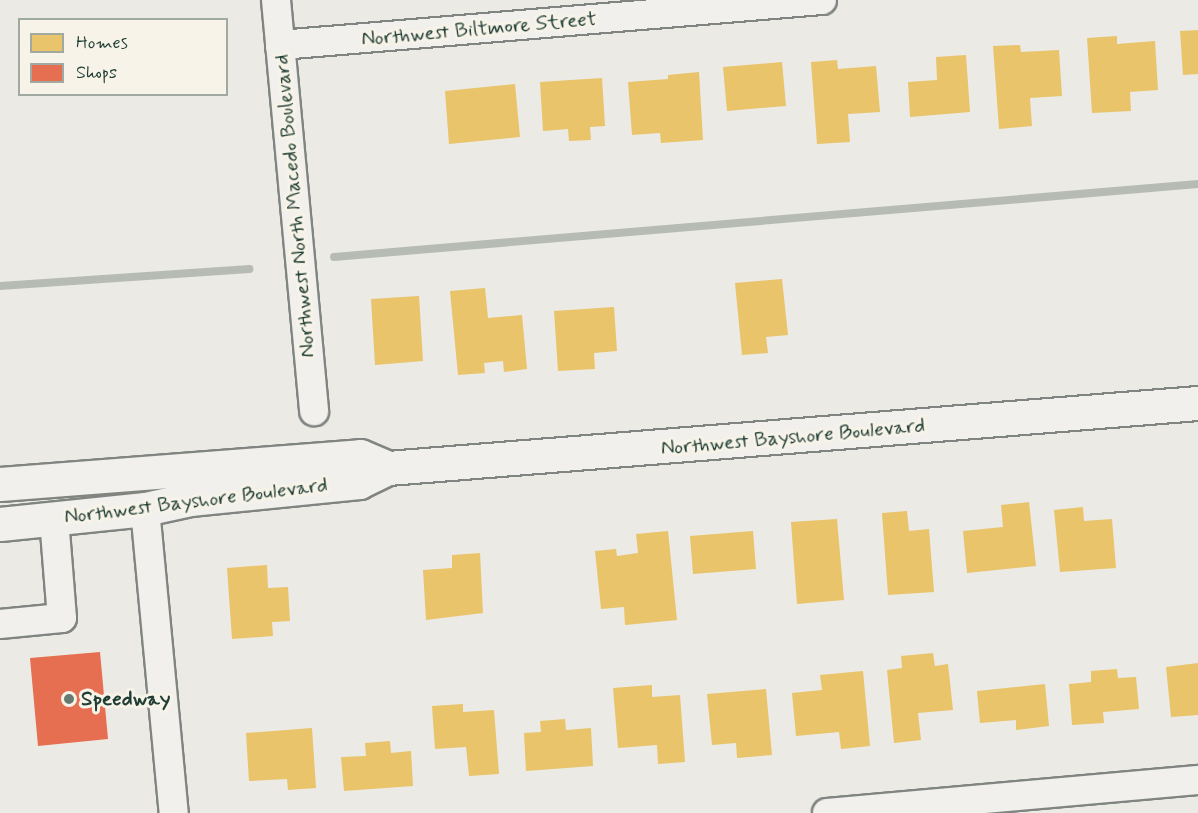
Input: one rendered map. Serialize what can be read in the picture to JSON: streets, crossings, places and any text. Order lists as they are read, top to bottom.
{
  "streets": {
    "main road": ["Northwest Bayshore Boulevard"],
    "street": ["Northwest Biltmore Street", "Northwest North Macedo Boulevard"]
  },
  "crossings": [
    ["Northwest Biltmore Street", "Northwest North Macedo Boulevard"]
  ],
  "places": ["Speedway"],
  "legend": ["Homes", "Shops"]
}
